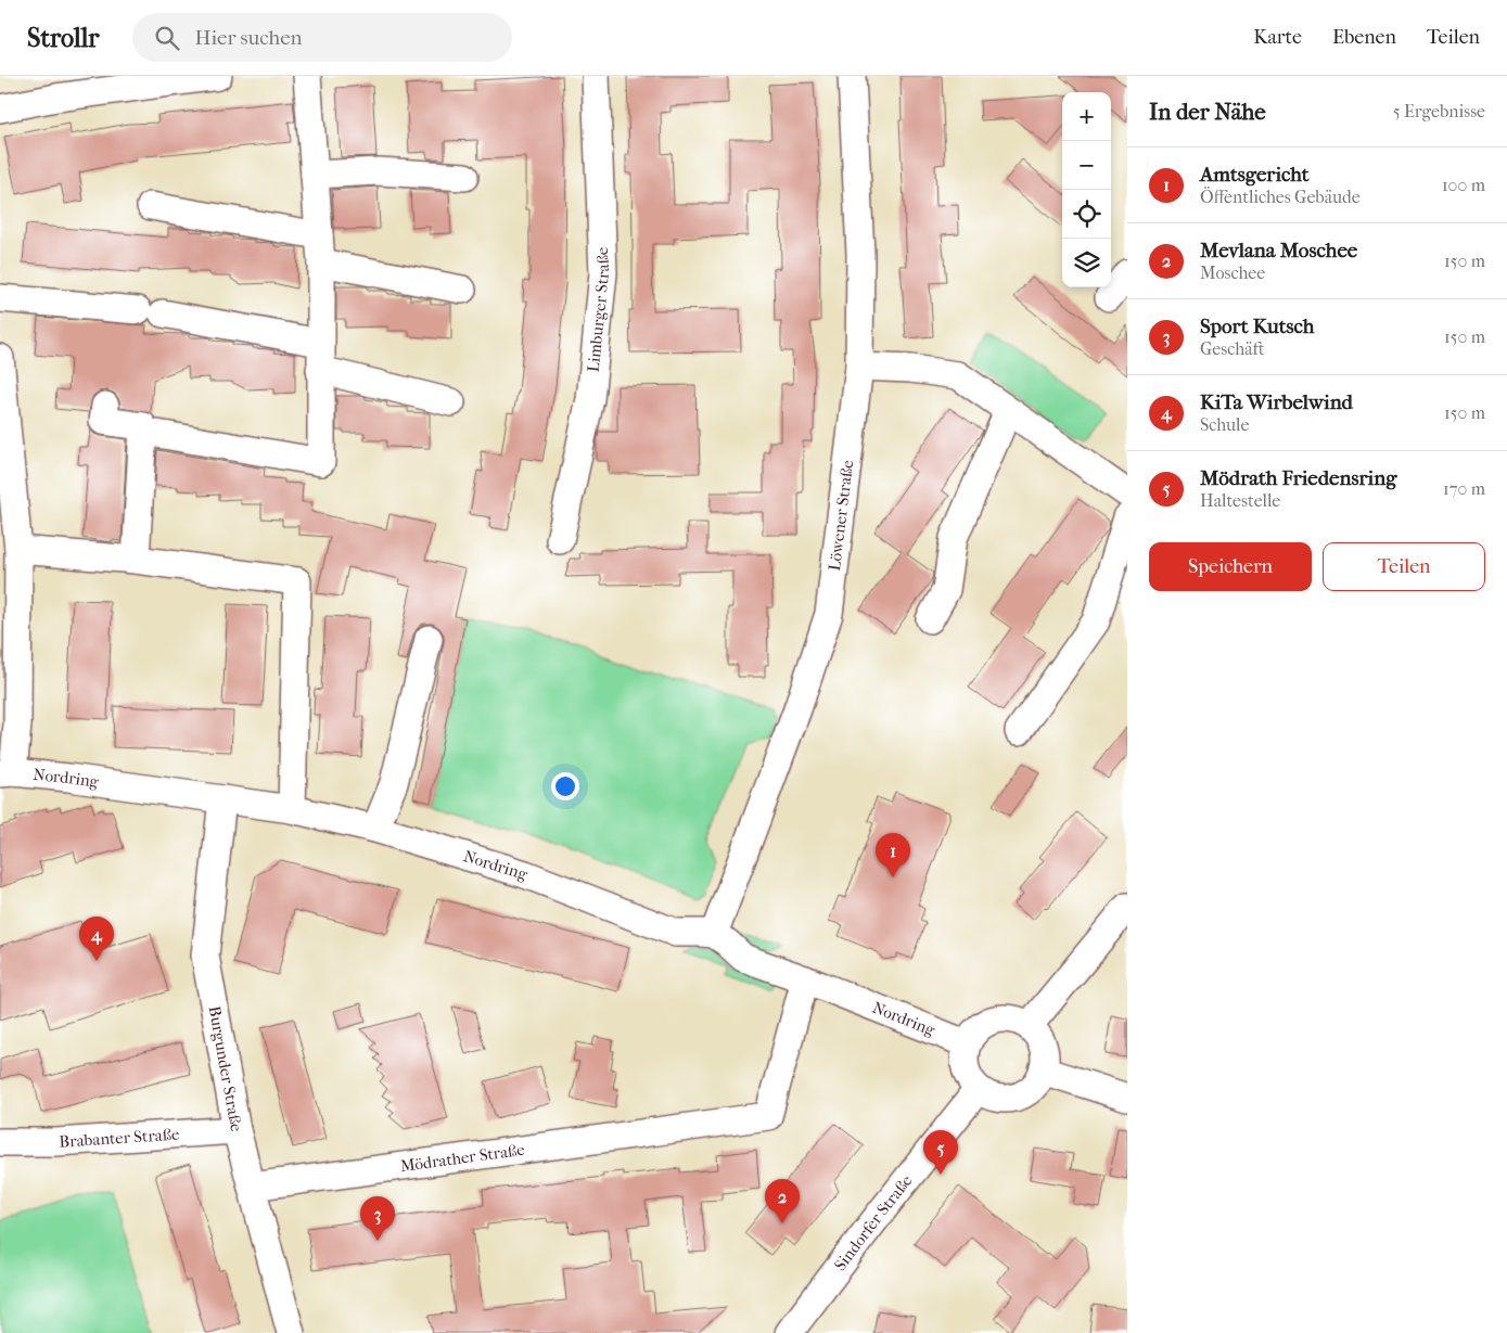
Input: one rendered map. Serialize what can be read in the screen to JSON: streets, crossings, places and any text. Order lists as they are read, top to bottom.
{
  "streets": {
    "street": [
      "Limburger Straße",
      "Löwener Straße",
      "Nordring",
      "Burgunder Straße",
      "Brabanter Straße",
      "Mödrather Straße",
      "Sindorfer Straße"
    ]
  },
  "crossings": [
    ["Löwener Straße", "Nordring"],
    ["Nordring", "Burgunder Straße"],
    ["Nordring", "Mödrather Straße"],
    ["Nordring", "Sindorfer Straße"],
    ["Burgunder Straße", "Brabanter Straße"],
    ["Burgunder Straße", "Mödrather Straße"]
  ],
  "page": {
    "header": "Strollr",
    "search": "Hier suchen",
    "nav": ["Karte", "Ebenen", "Teilen"],
    "heading": ["In der Nähe", "5 Ergebnisse"],
    "map_buttons": ["+", "−"],
    "list": [
      {
        "mark": "1",
        "name": "Amtsgericht",
        "note": "Öffentliches Gebäude",
        "value": "100 m"
      },
      {
        "mark": "2",
        "name": "Mevlana Moschee",
        "note": "Moschee",
        "value": "150 m"
      },
      {
        "mark": "3",
        "name": "Sport Kutsch",
        "note": "Geschäft",
        "value": "150 m"
      },
      {
        "mark": "4",
        "name": "KiTa Wirbelwind",
        "note": "Schule",
        "value": "150 m"
      },
      {
        "mark": "5",
        "name": "Mödrath Friedensring",
        "note": "Haltestelle",
        "value": "170 m"
      }
    ],
    "buttons": ["Speichern", "Teilen"],
    "pins": [
      "1",
      "4",
      "5",
      "2",
      "3"
    ]
  }
}
